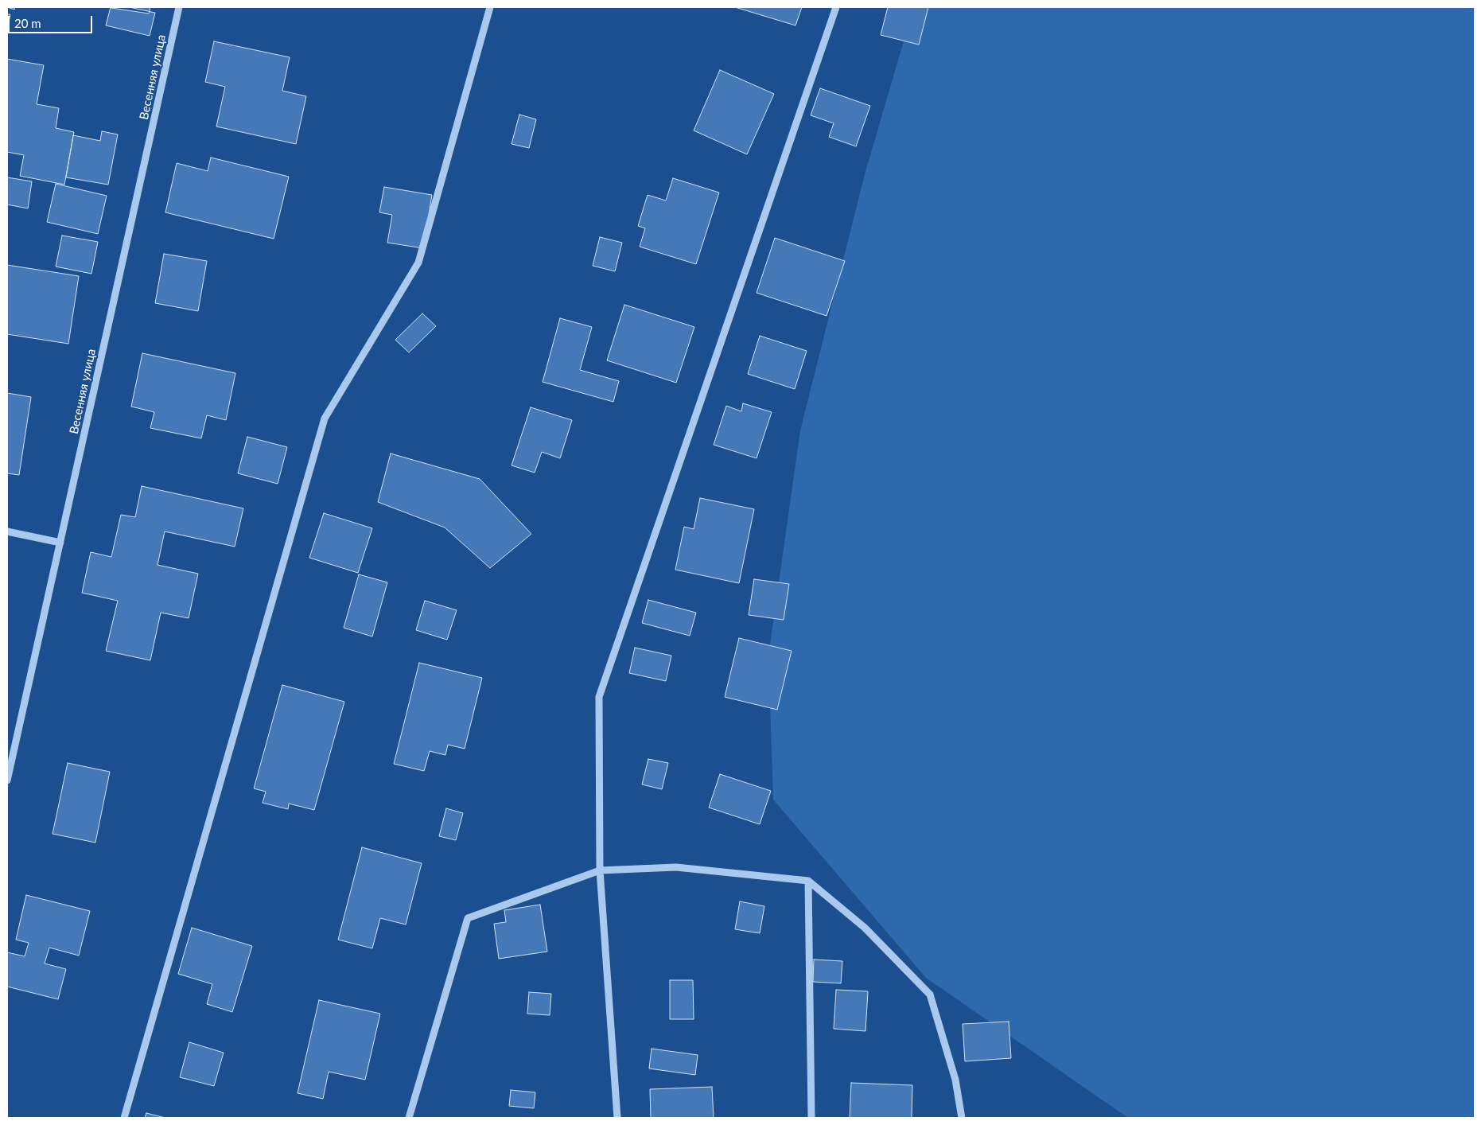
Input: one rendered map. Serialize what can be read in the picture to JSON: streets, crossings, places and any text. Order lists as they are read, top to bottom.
{
  "streets": {
    "street": ["Весенняя улица"]
  },
  "scale_bar": "20 m"
}
